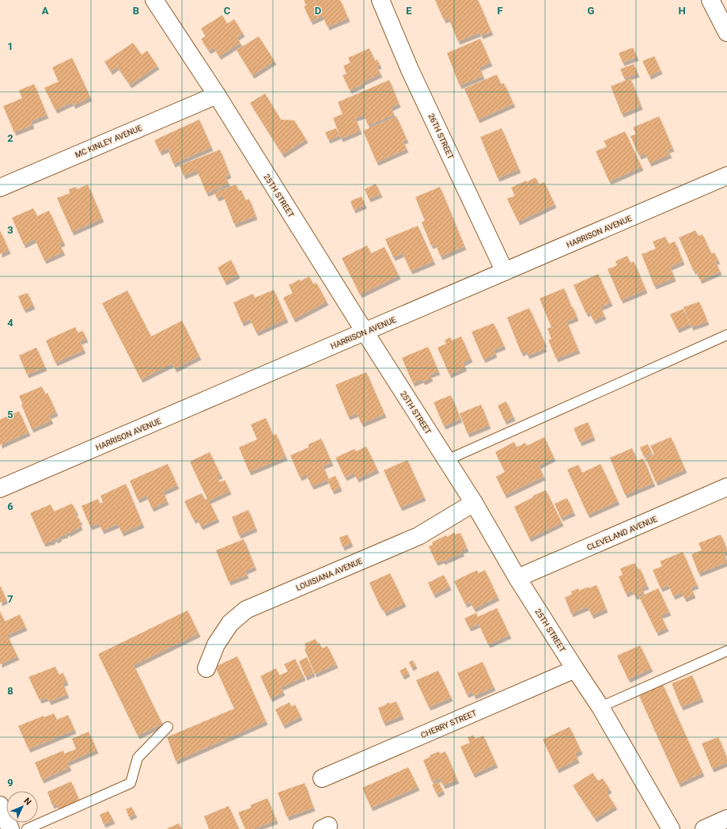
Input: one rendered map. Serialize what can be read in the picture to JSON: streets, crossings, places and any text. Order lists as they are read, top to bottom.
{
  "streets": {
    "street": [
      "26TH STREET",
      "MC KINLEY AVENUE",
      "25TH STREET",
      "HARRISON AVENUE",
      "CLEVELAND AVENUE",
      "LOUISIANA AVENUE",
      "CHERRY STREET"
    ]
  },
  "crossings": [
    ["26TH STREET", "HARRISON AVENUE"],
    ["MC KINLEY AVENUE", "25TH STREET"],
    ["25TH STREET", "HARRISON AVENUE"],
    ["25TH STREET", "CLEVELAND AVENUE"],
    ["25TH STREET", "LOUISIANA AVENUE"],
    ["25TH STREET", "CHERRY STREET"]
  ],
  "north": "top right",
  "grid": {
    "columns": [
      "A",
      "B",
      "C",
      "D",
      "E",
      "F",
      "G",
      "H"
    ],
    "rows": [
      "1",
      "2",
      "3",
      "4",
      "5",
      "6",
      "7",
      "8",
      "9"
    ]
  }
}
